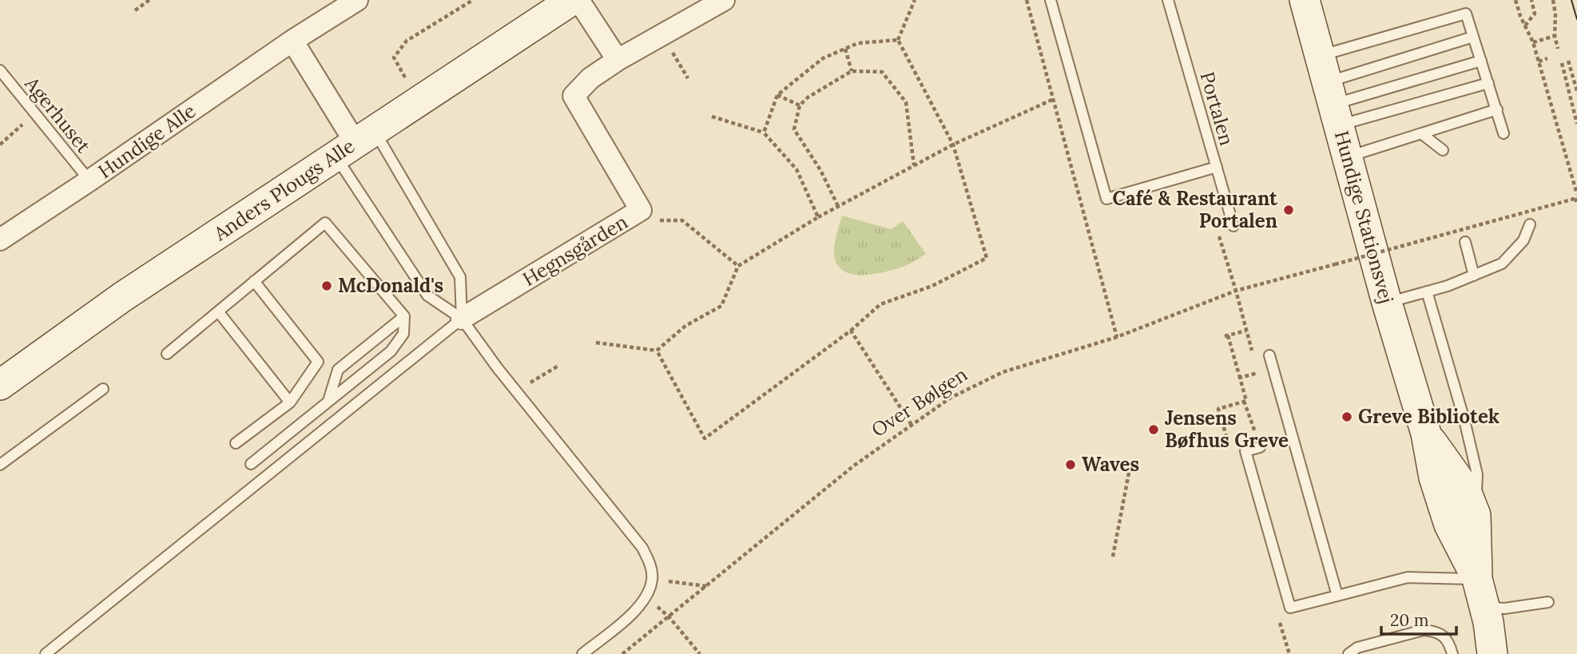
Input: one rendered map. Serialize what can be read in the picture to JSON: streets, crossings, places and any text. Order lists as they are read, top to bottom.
{
  "streets": {
    "street": [
      "Hundige Alle",
      "Anders Plougs Alle",
      "Hundige Stationsvej",
      "Hegnsgården"
    ],
    "lane": ["Portalen", "Agerhuset"],
    "path": ["Over Bølgen"]
  },
  "crossings": [
    ["Agerhuset", "Hundige Alle"]
  ],
  "places": [
    "Café & Restaurant Portalen",
    "McDonald's",
    "Greve Bibliotek",
    "Jensens Bøfhus Greve",
    "Waves"
  ],
  "scale_bar": "20 m"
}
